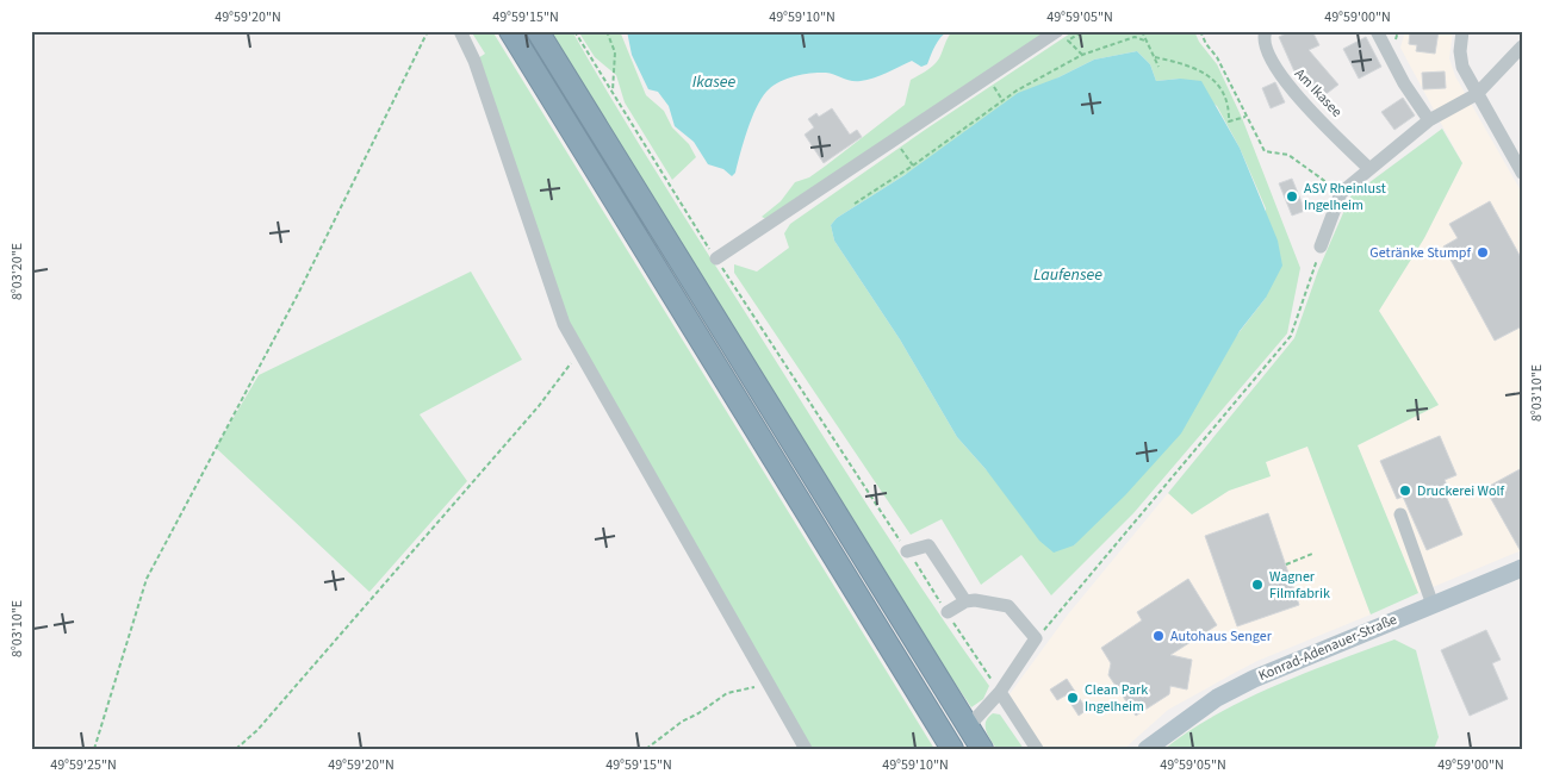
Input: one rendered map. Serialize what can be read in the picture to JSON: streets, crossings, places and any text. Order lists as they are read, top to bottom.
{
  "streets": {
    "main road": ["Konrad-Adenauer-Straße"],
    "street": ["Am Ikasee"]
  },
  "water": ["Ikasee", "Laufensee"],
  "places": [
    "ASV Rheinlust Ingelheim",
    "Getränke Stumpf",
    "Druckerei Wolf",
    "Wagner Filmfabrik",
    "Autohaus Senger",
    "Clean Park Ingelheim"
  ],
  "coordinates": [
    "49°59'20\"N",
    "49°59'15\"N",
    "49°59'10\"N",
    "49°59'05\"N",
    "49°59'00\"N",
    "8°03'20\"E",
    "8°03'10\"E",
    "49°59'25\"N"
  ]
}
